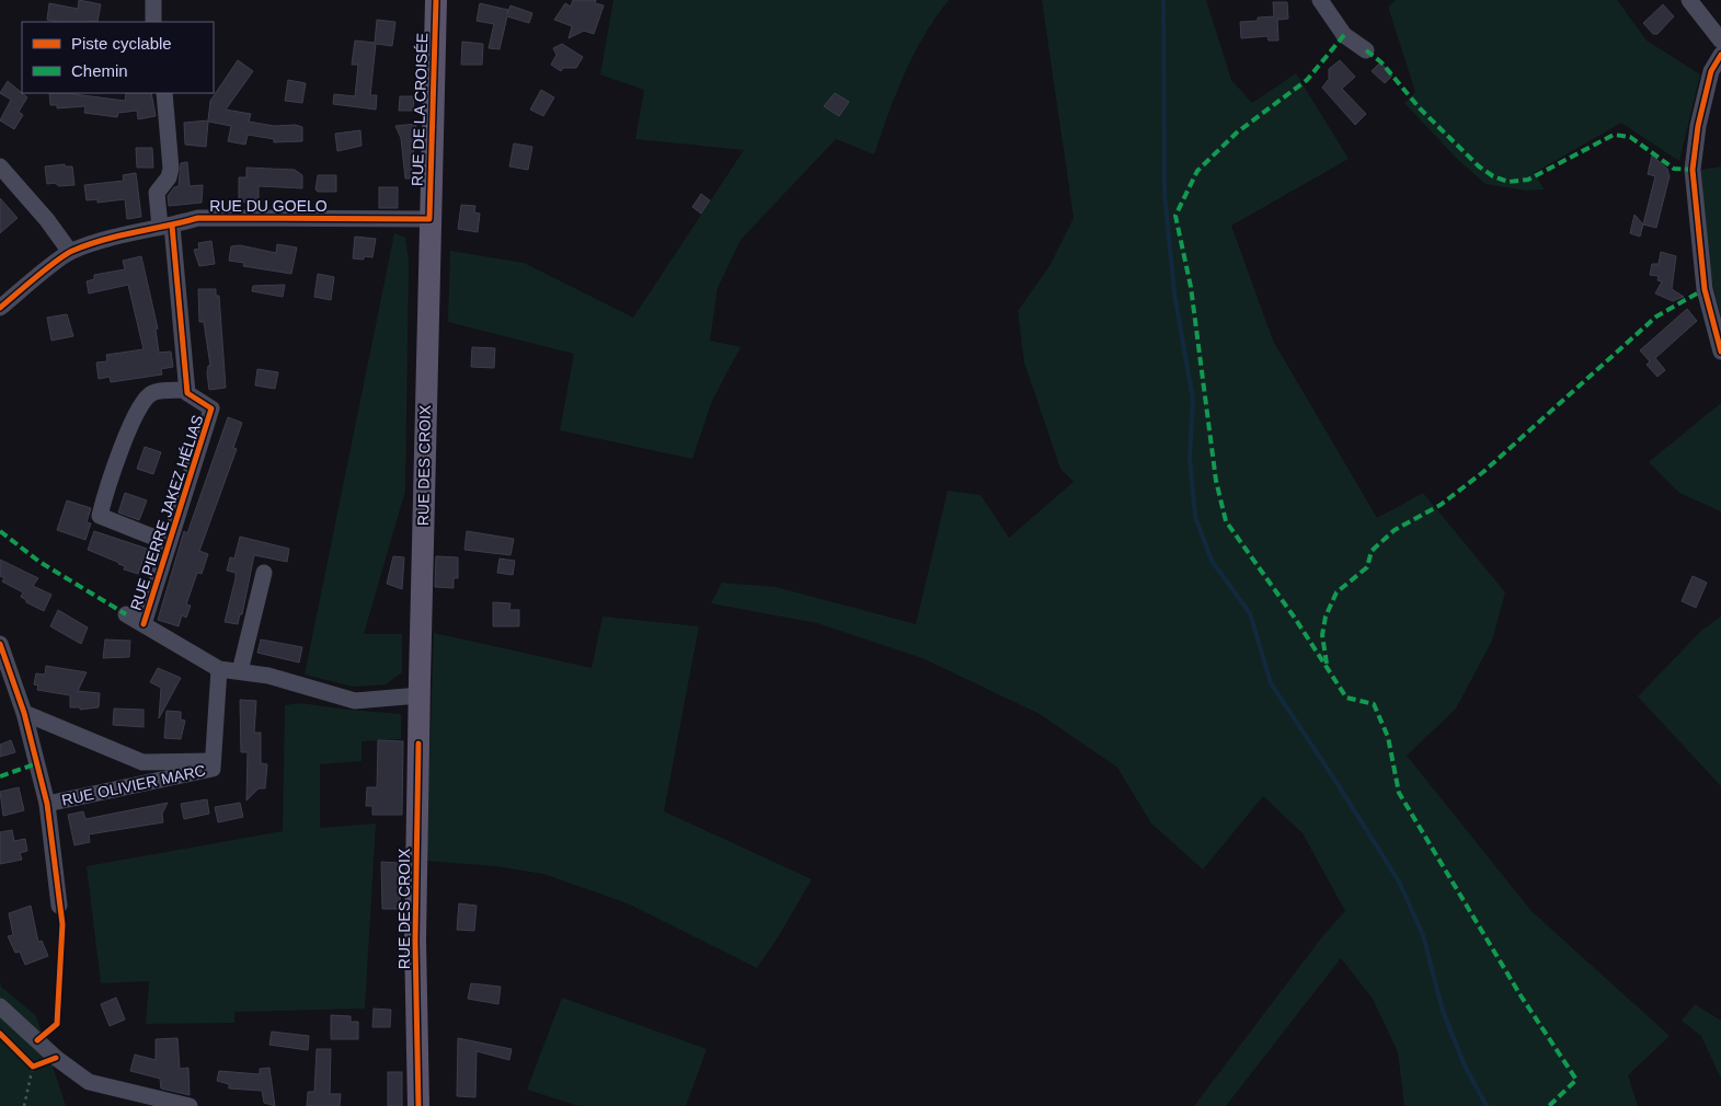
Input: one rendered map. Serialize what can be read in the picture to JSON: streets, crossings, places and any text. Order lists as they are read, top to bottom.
{
  "streets": {
    "main road": ["RUE DE LA CROISÉE", "RUE DES CROIX"],
    "street": ["RUE DU GOELO", "RUE PIERRE JAKEZ HÉLIAS", "RUE OLIVIER MARC"]
  },
  "crossings": [
    ["RUE DE LA CROISÉE", "RUE DU GOELO"],
    ["RUE DE LA CROISÉE", "RUE DES CROIX"],
    ["RUE DU GOELO", "RUE DES CROIX"]
  ],
  "legend": ["Piste cyclable", "Chemin"]
}
